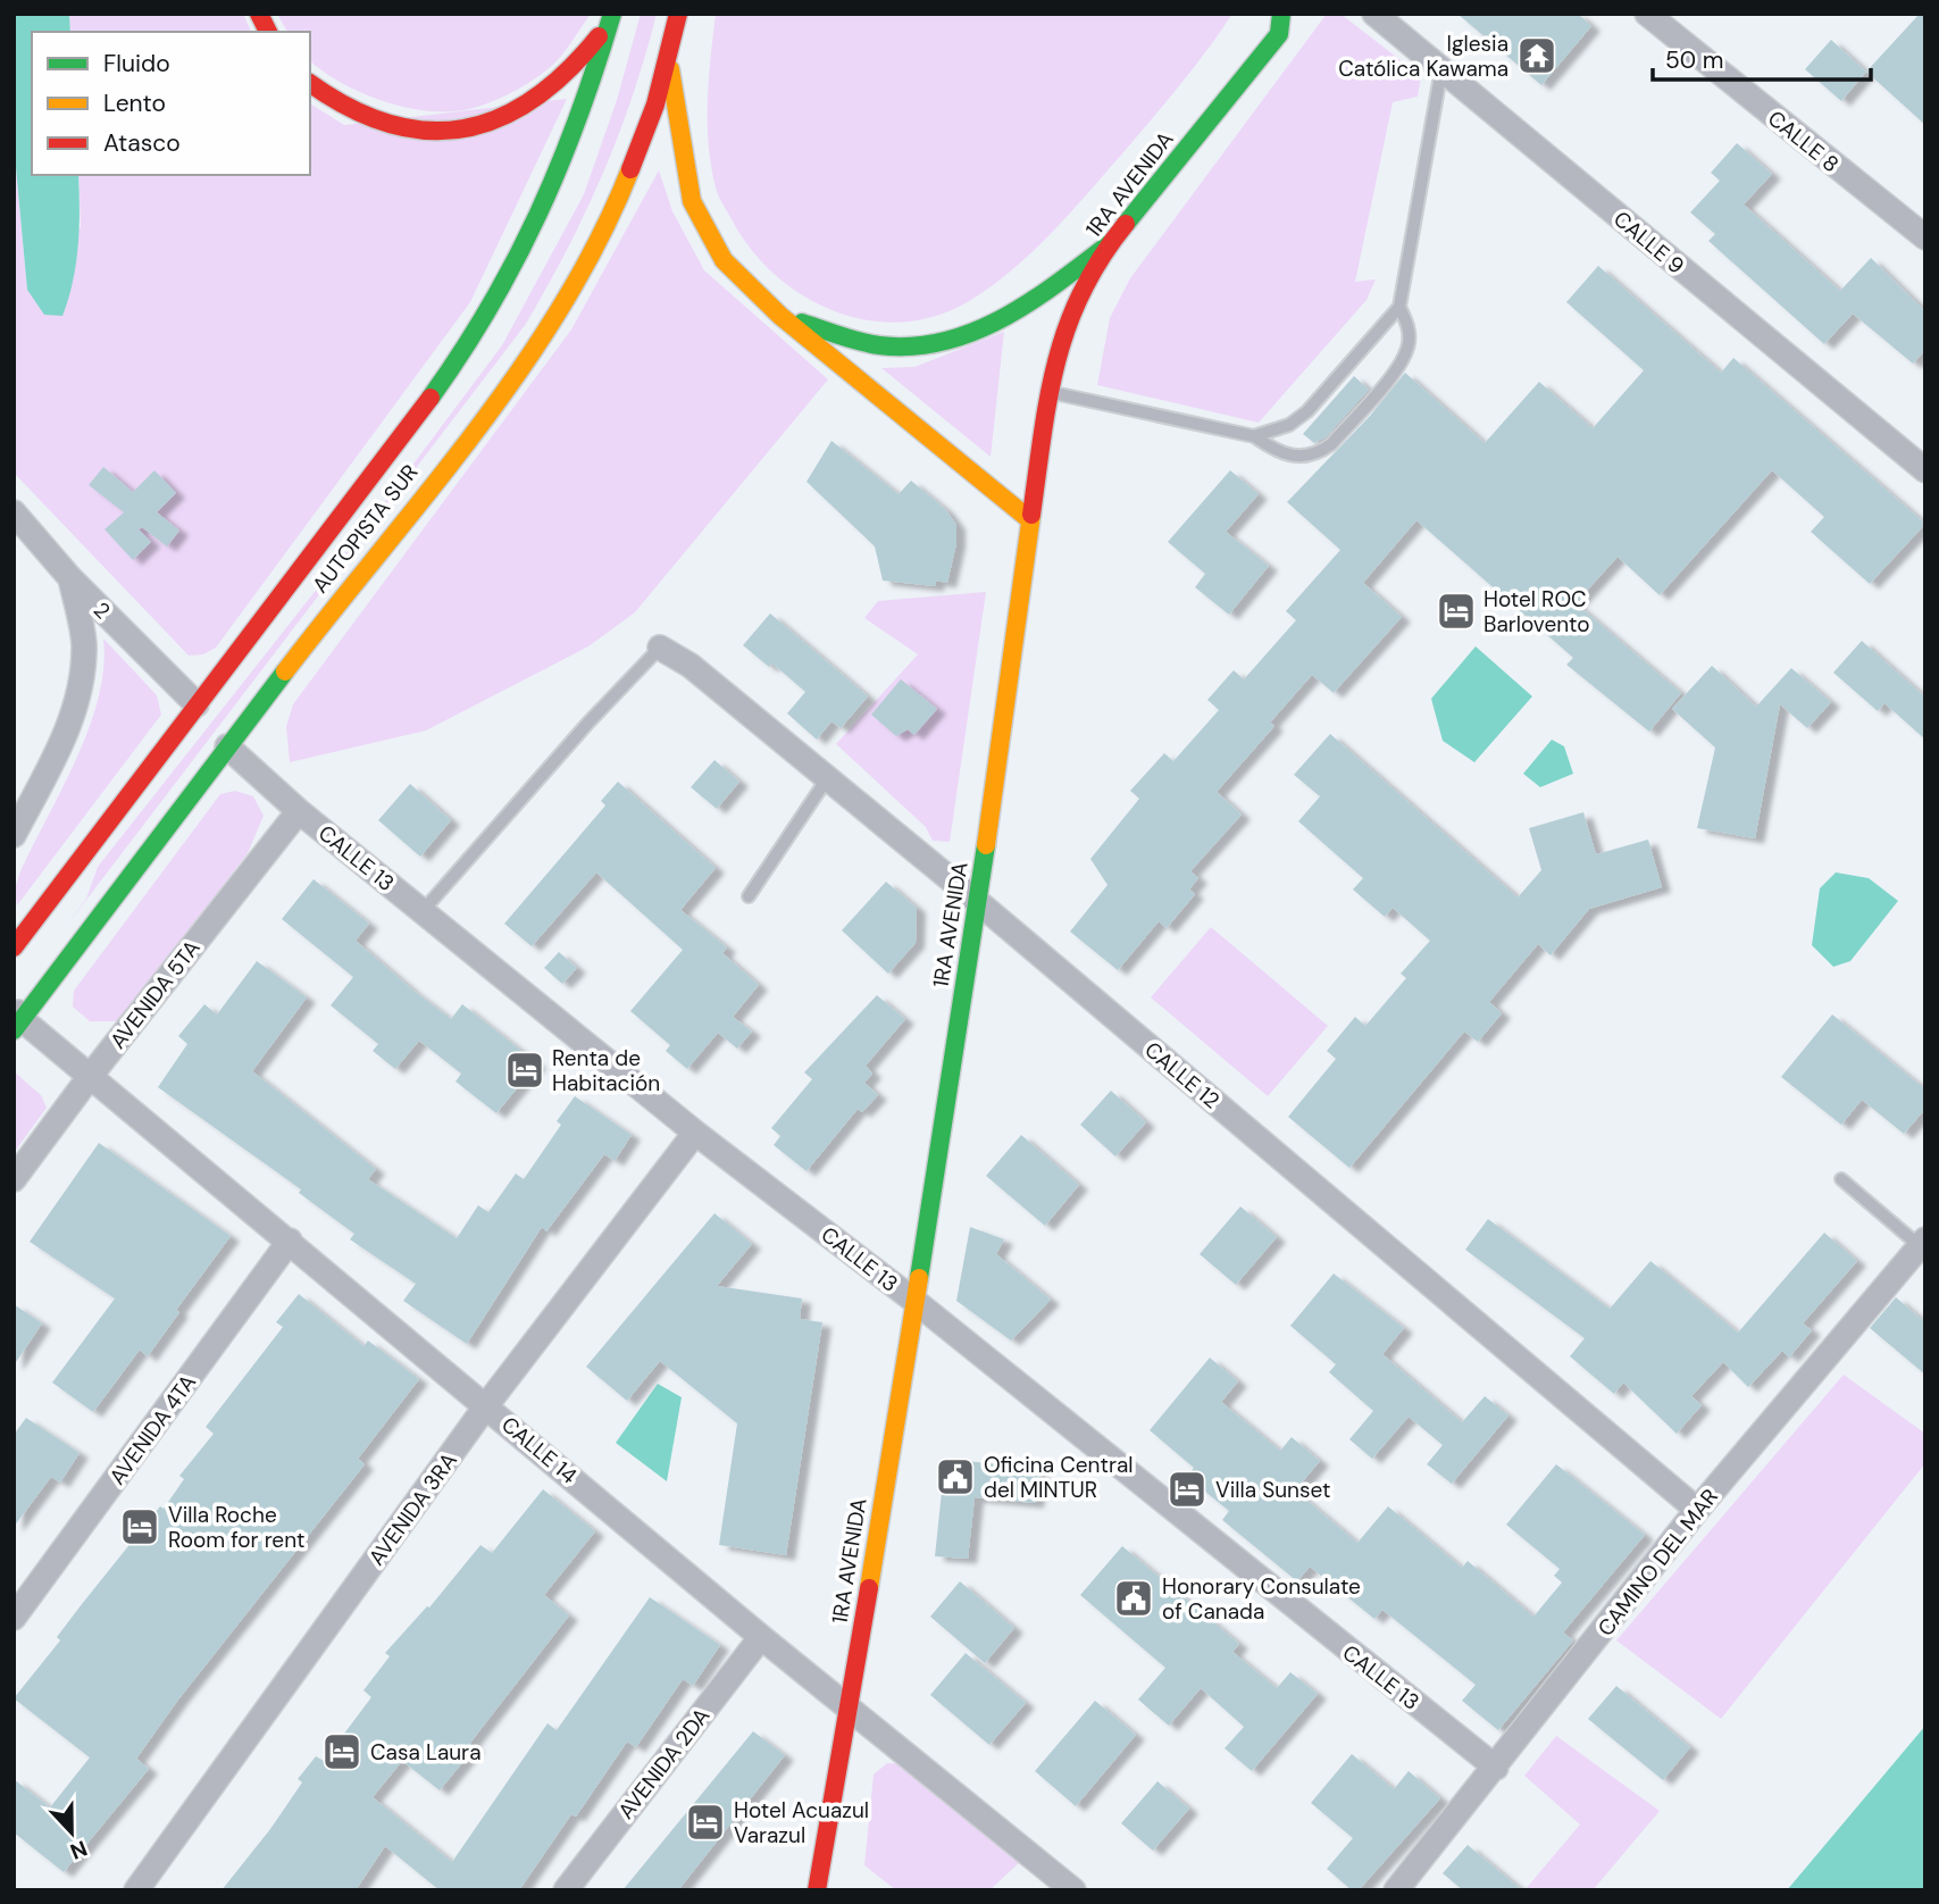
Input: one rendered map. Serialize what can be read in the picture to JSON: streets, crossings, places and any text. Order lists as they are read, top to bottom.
{
  "streets": {
    "main road": ["1RA AVENIDA", "AUTOPISTA SUR"],
    "street": [
      "CALLE 8",
      "CALLE 9",
      "2",
      "CALLE 13",
      "AVENIDA 5TA",
      "CALLE 12",
      "AVENIDA 4TA",
      "CALLE 14",
      "AVENIDA 3RA",
      "CAMINO DEL MAR",
      "AVENIDA 2DA"
    ]
  },
  "crossings": [
    ["1RA AVENIDA", "CALLE 13"],
    ["1RA AVENIDA", "CALLE 12"],
    ["1RA AVENIDA", "CALLE 14"],
    ["AUTOPISTA SUR", "2"],
    ["AUTOPISTA SUR", "CALLE 13"],
    ["AUTOPISTA SUR", "CALLE 14"],
    ["CALLE 13", "AVENIDA 5TA"],
    ["CALLE 13", "AVENIDA 3RA"],
    ["CALLE 13", "CAMINO DEL MAR"],
    ["AVENIDA 5TA", "CALLE 14"],
    ["CALLE 12", "CAMINO DEL MAR"],
    ["AVENIDA 4TA", "CALLE 14"],
    ["CALLE 14", "AVENIDA 3RA"],
    ["CALLE 14", "AVENIDA 2DA"]
  ],
  "places": {
    "temple": ["Iglesia Católica Kawama"],
    "hotel": [
      "Hotel ROC Barlovento",
      "Renta de Habitación",
      "Villa Sunset",
      "Villa Roche Room for rent",
      "Casa Laura",
      "Hotel Acuazul Varazul"
    ],
    "public building": ["Oficina Central del MINTUR", "Honorary Consulate of Canada"]
  },
  "legend": ["Fluido", "Lento", "Atasco"],
  "scale_bar": "50 m",
  "north": "bottom"
}
